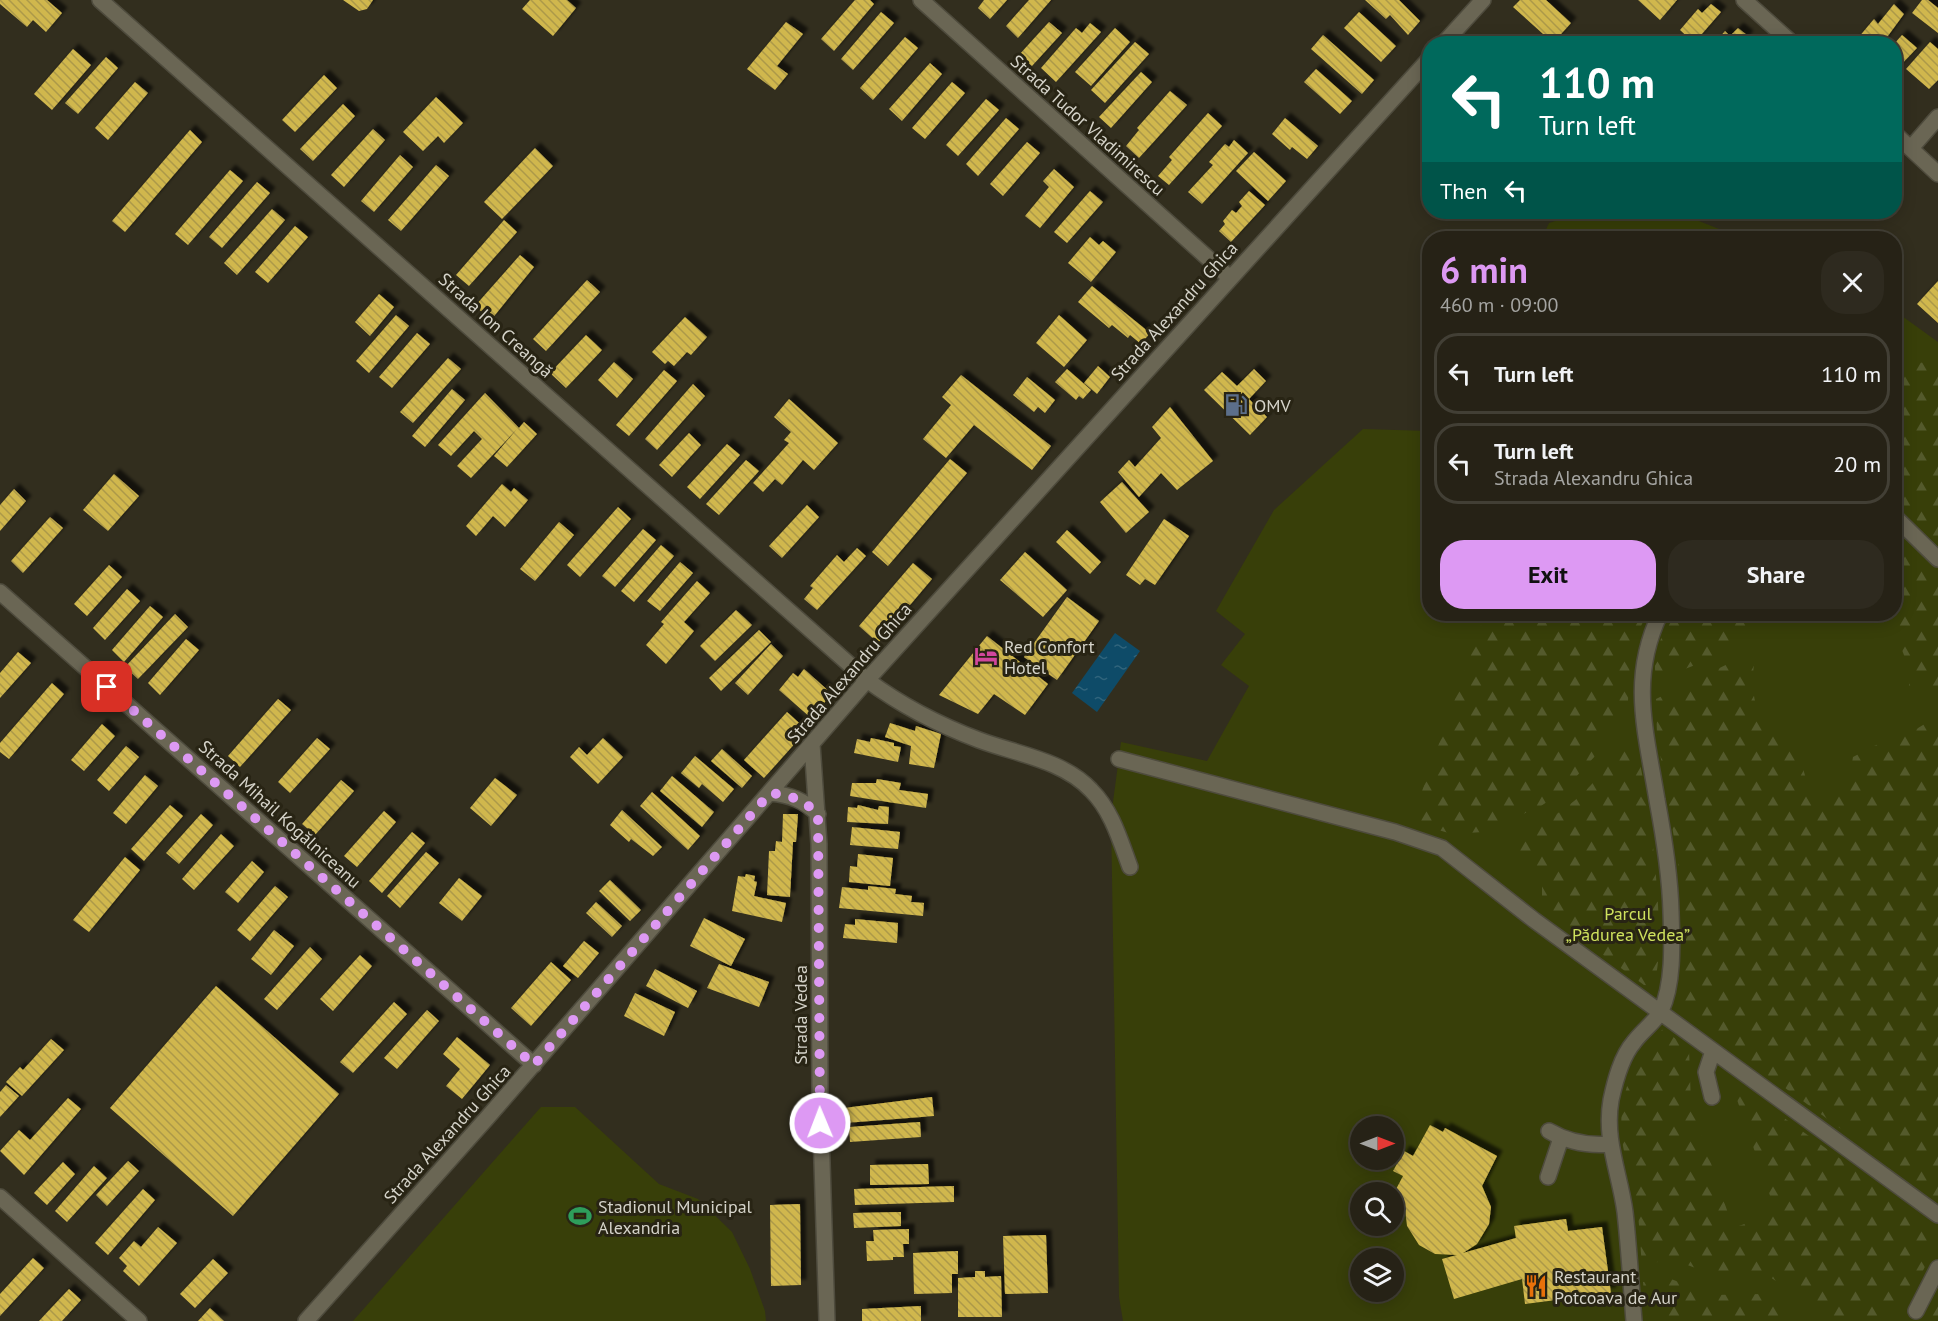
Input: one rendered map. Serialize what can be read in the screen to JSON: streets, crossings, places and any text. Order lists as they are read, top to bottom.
{
  "streets": {
    "street": [
      "Strada Tudor Vladimirescu",
      "Strada Alexandru Ghica",
      "Strada Ion Creangă",
      "Strada Mihail Kogălniceanu",
      "Strada Vedea"
    ]
  },
  "crossings": [
    ["Strada Tudor Vladimirescu", "Strada Alexandru Ghica"],
    ["Strada Alexandru Ghica", "Strada Ion Creangă"],
    ["Strada Alexandru Ghica", "Strada Mihail Kogălniceanu"],
    ["Strada Alexandru Ghica", "Strada Vedea"]
  ],
  "parks": ["Parcul „Pădurea Vedea”"],
  "places": {
    "fuel station": ["OMV"],
    "hotel": ["Red Confort Hotel"],
    "sports": ["Stadionul Municipal Alexandria"],
    "restaurant": ["Restaurant Potcoava de Aur"]
  },
  "north": "right",
  "page": {
    "turn": ["110 m", "Turn left"],
    "then": "Then",
    "heading": ["6 min", "460 m · 09:00"],
    "list": [
      {
        "name": "Turn left",
        "value": "110 m"
      },
      {
        "name": "Turn left",
        "note": "Strada Alexandru Ghica",
        "value": "20 m"
      }
    ],
    "buttons": ["Exit", "Share"]
  }
}
